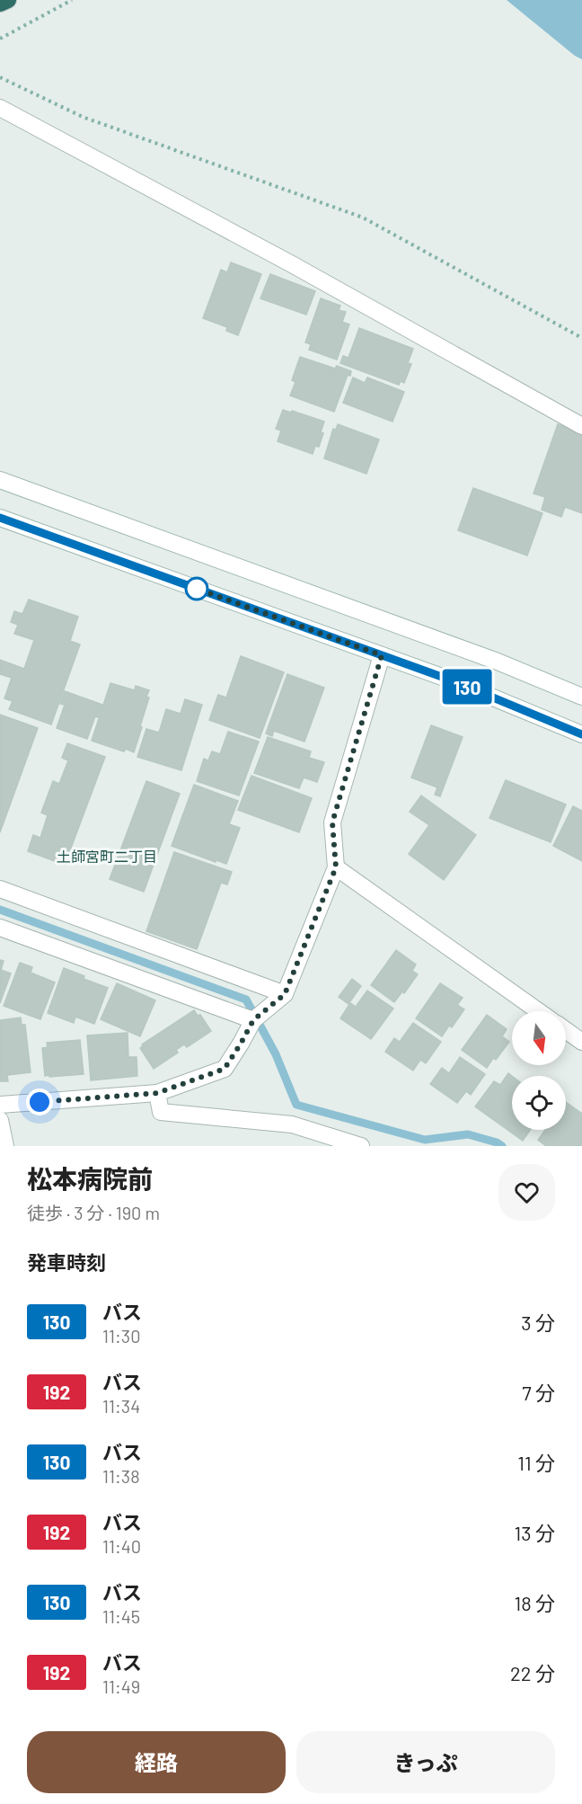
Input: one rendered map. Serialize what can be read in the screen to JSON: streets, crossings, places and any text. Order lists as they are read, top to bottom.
{
  "districts": ["土師宮町二丁目"],
  "lines": ["bus line 130"],
  "north": "bottom",
  "page": {
    "on_map": "130",
    "heading": [
      ["松本病院前", "徒歩 · 3 分 · 190 m"],
      "発車時刻"
    ],
    "list": [
      {
        "mark": "130",
        "name": "バス",
        "note": "11:30",
        "value": "3 分"
      },
      {
        "mark": "192",
        "name": "バス",
        "note": "11:34",
        "value": "7 分"
      },
      {
        "mark": "130",
        "name": "バス",
        "note": "11:38",
        "value": "11 分"
      },
      {
        "mark": "192",
        "name": "バス",
        "note": "11:40",
        "value": "13 分"
      },
      {
        "mark": "130",
        "name": "バス",
        "note": "11:45",
        "value": "18 分"
      },
      {
        "mark": "192",
        "name": "バス",
        "note": "11:49",
        "value": "22 分"
      }
    ],
    "buttons": ["経路", "きっぷ"]
  }
}
